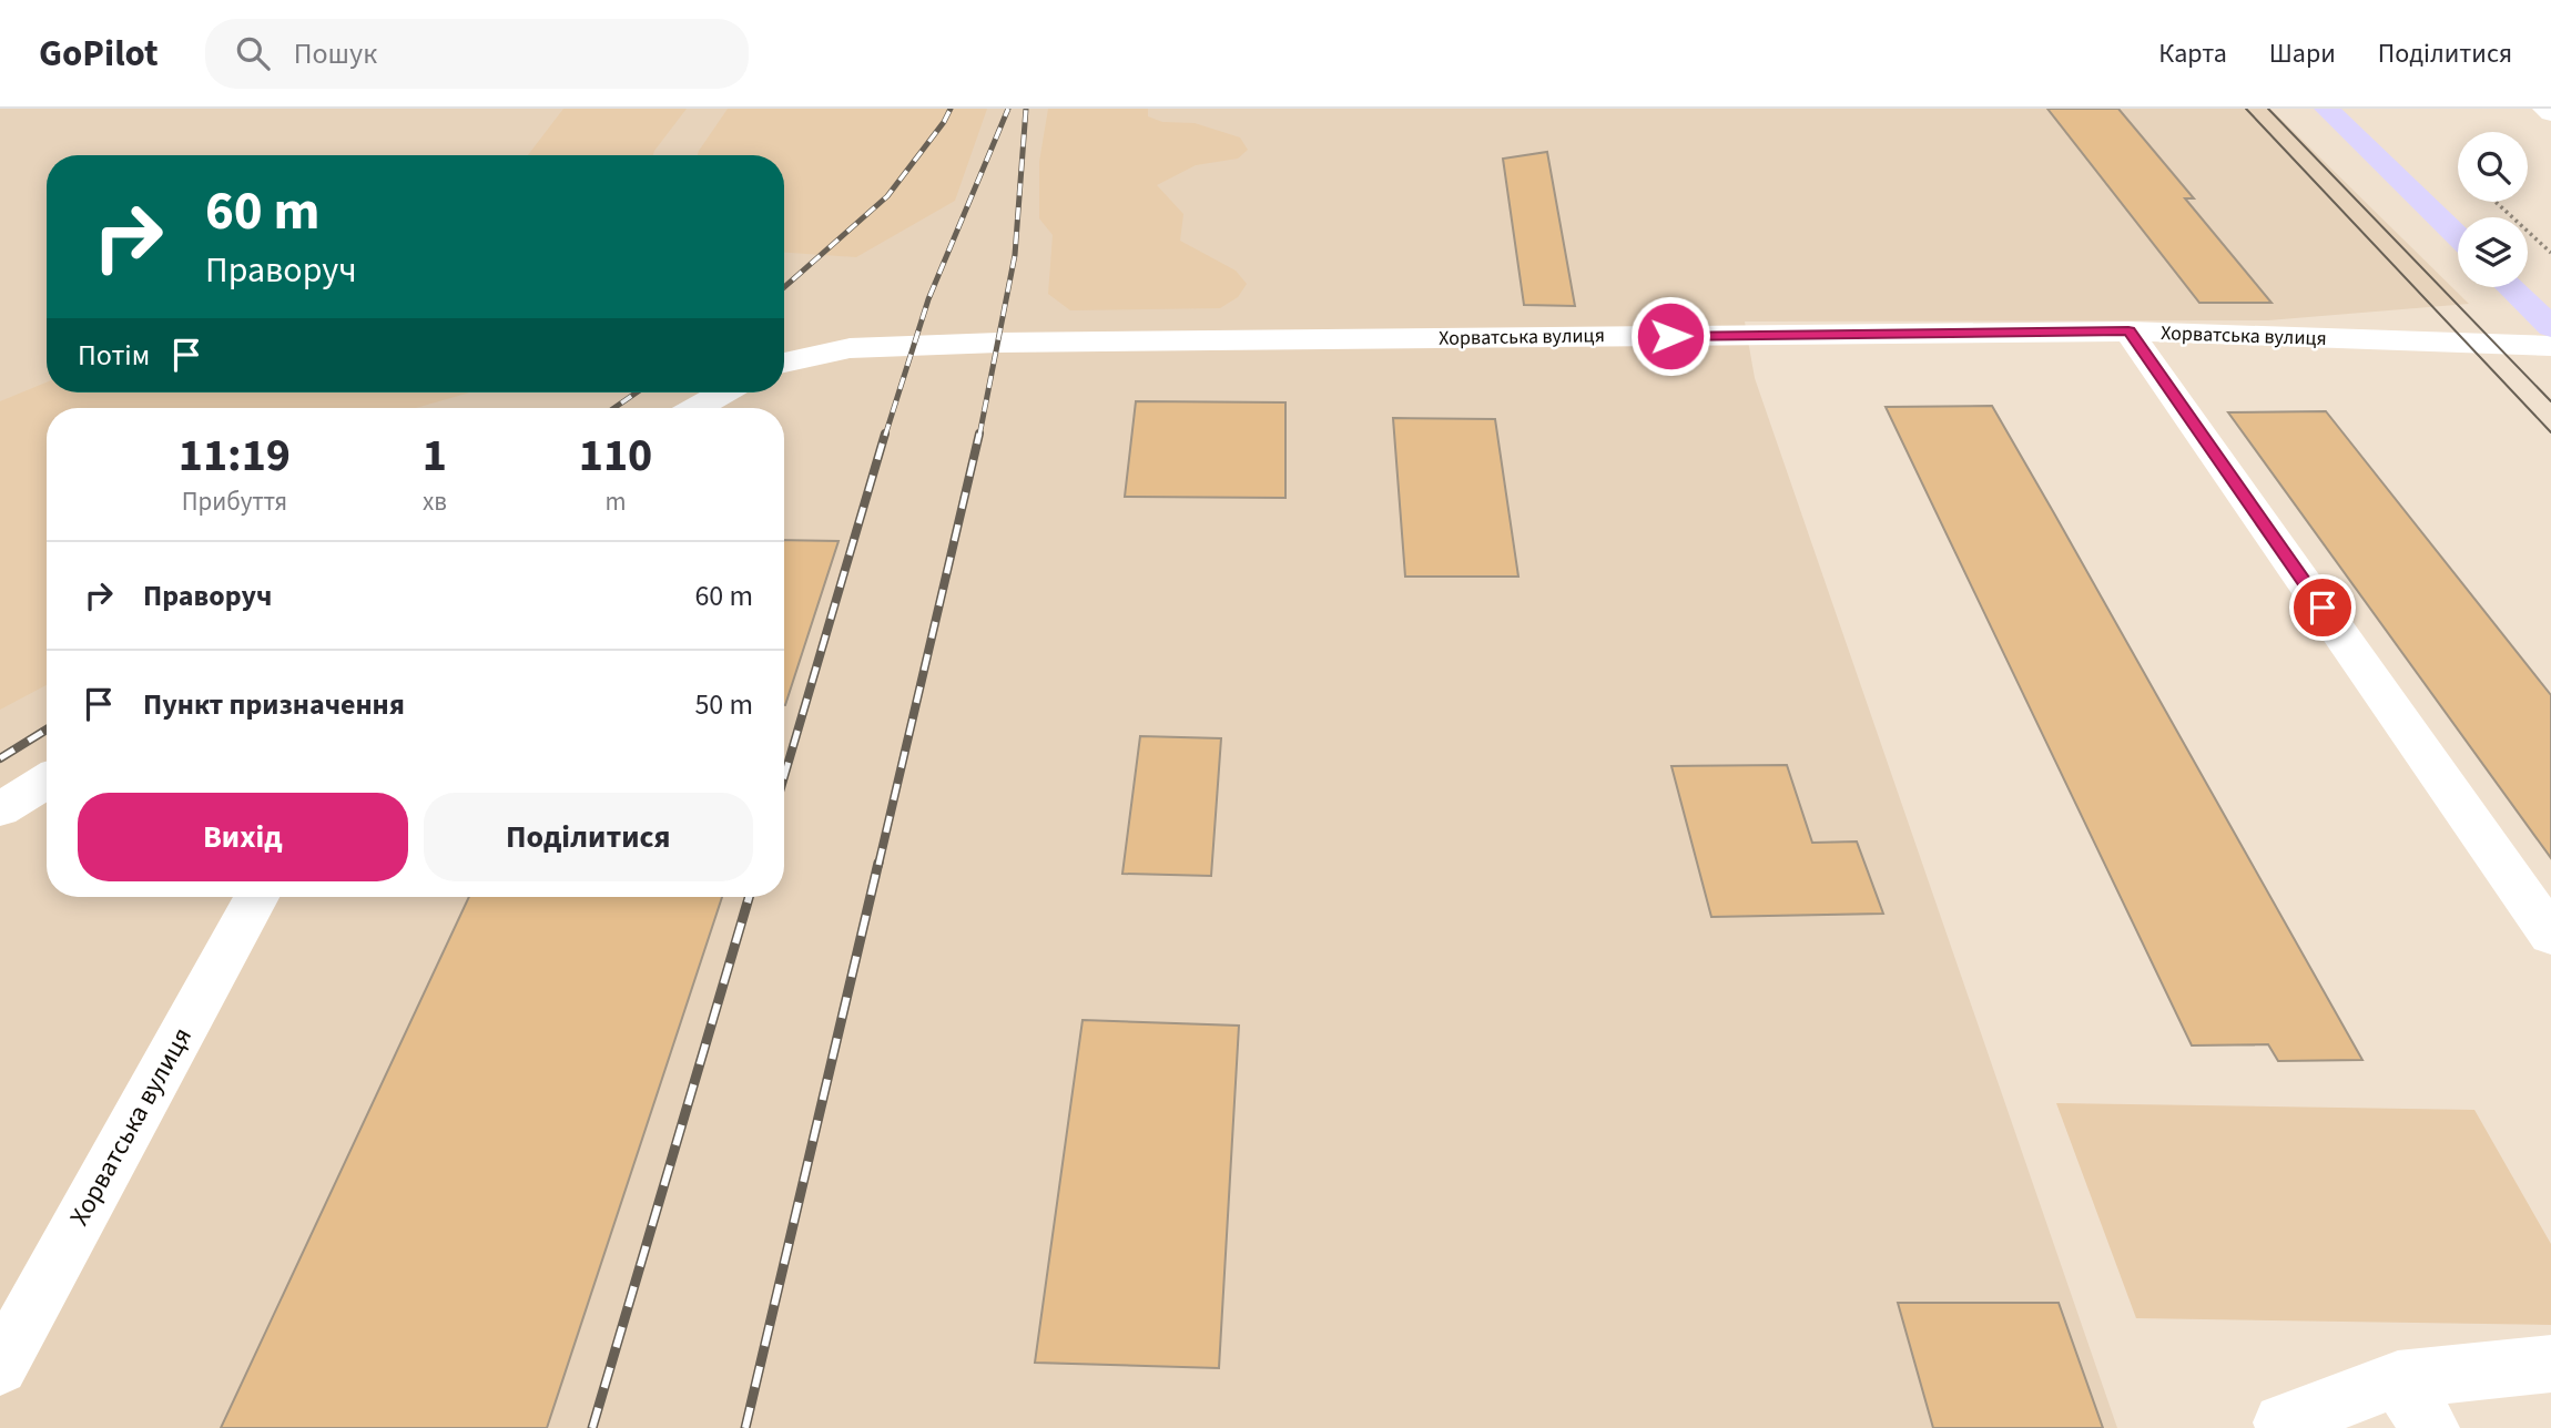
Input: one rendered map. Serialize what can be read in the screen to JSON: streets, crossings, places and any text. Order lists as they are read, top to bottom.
{
  "streets": {
    "street": ["Хорватська вулиця"]
  },
  "page": {
    "header": "GoPilot",
    "search": "Пошук",
    "nav": ["Карта", "Шари", "Поділитися"],
    "turn": ["60 m", "Праворуч"],
    "then": "Потім",
    "eta": [
      "11:19",
      "Прибуття",
      "1",
      "хв",
      "110",
      "m"
    ],
    "list": [
      {
        "name": "Праворуч",
        "value": "60 m"
      },
      {
        "name": "Пункт призначення",
        "value": "50 m"
      }
    ],
    "buttons": ["Вихід", "Поділитися"]
  }
}
